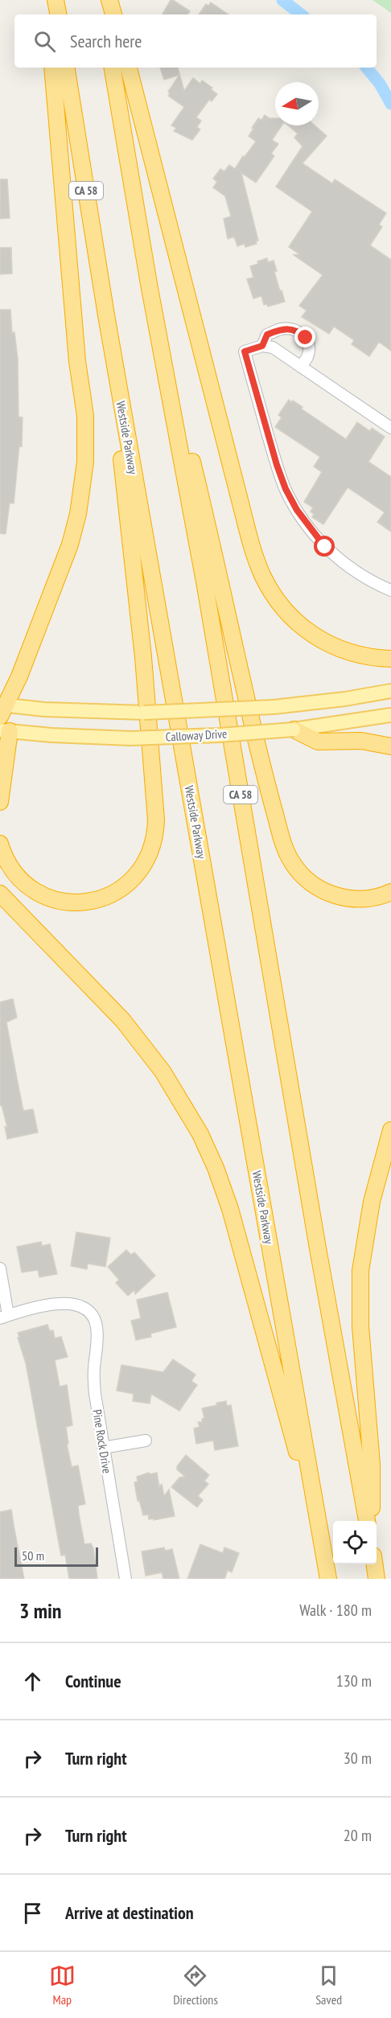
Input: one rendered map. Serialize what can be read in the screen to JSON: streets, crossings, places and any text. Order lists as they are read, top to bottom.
{
  "streets": {
    "highway": ["CA 58", "Westside Parkway"],
    "main road": ["Calloway Drive"],
    "street": ["Pine Rock Drive"]
  },
  "scale_bar": "50 m",
  "north": "left",
  "page": {
    "search": "Search here",
    "scale": "50 m",
    "heading": ["3 min", "Walk · 180 m"],
    "list": [
      ["Continue", "130 m"],
      ["Turn right", "30 m"],
      ["Turn right", "20 m"],
      "Arrive at destination"
    ],
    "nav": ["Map", "Directions", "Saved"]
  }
}
